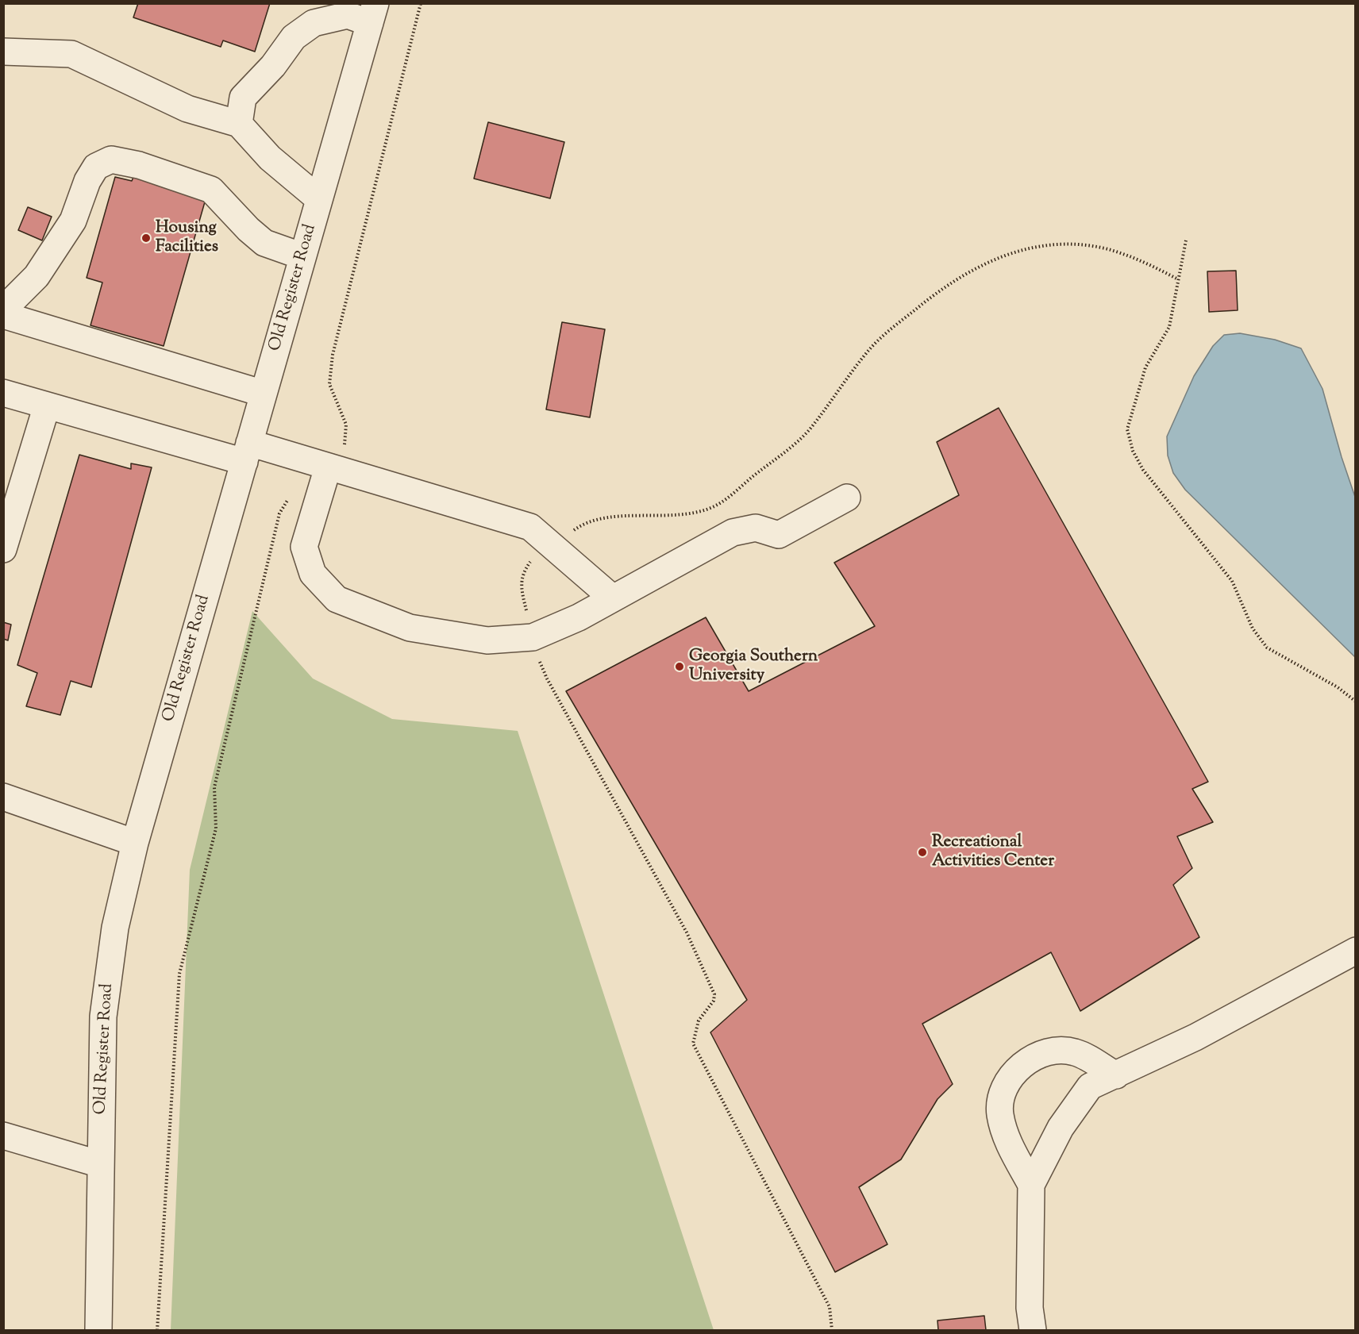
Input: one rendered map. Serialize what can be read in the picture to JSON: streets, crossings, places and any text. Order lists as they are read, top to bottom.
{
  "streets": {
    "street": ["Old Register Road"]
  },
  "places": ["Housing Facilities", "Georgia Southern University", "Recreational Activities Center"]
}
